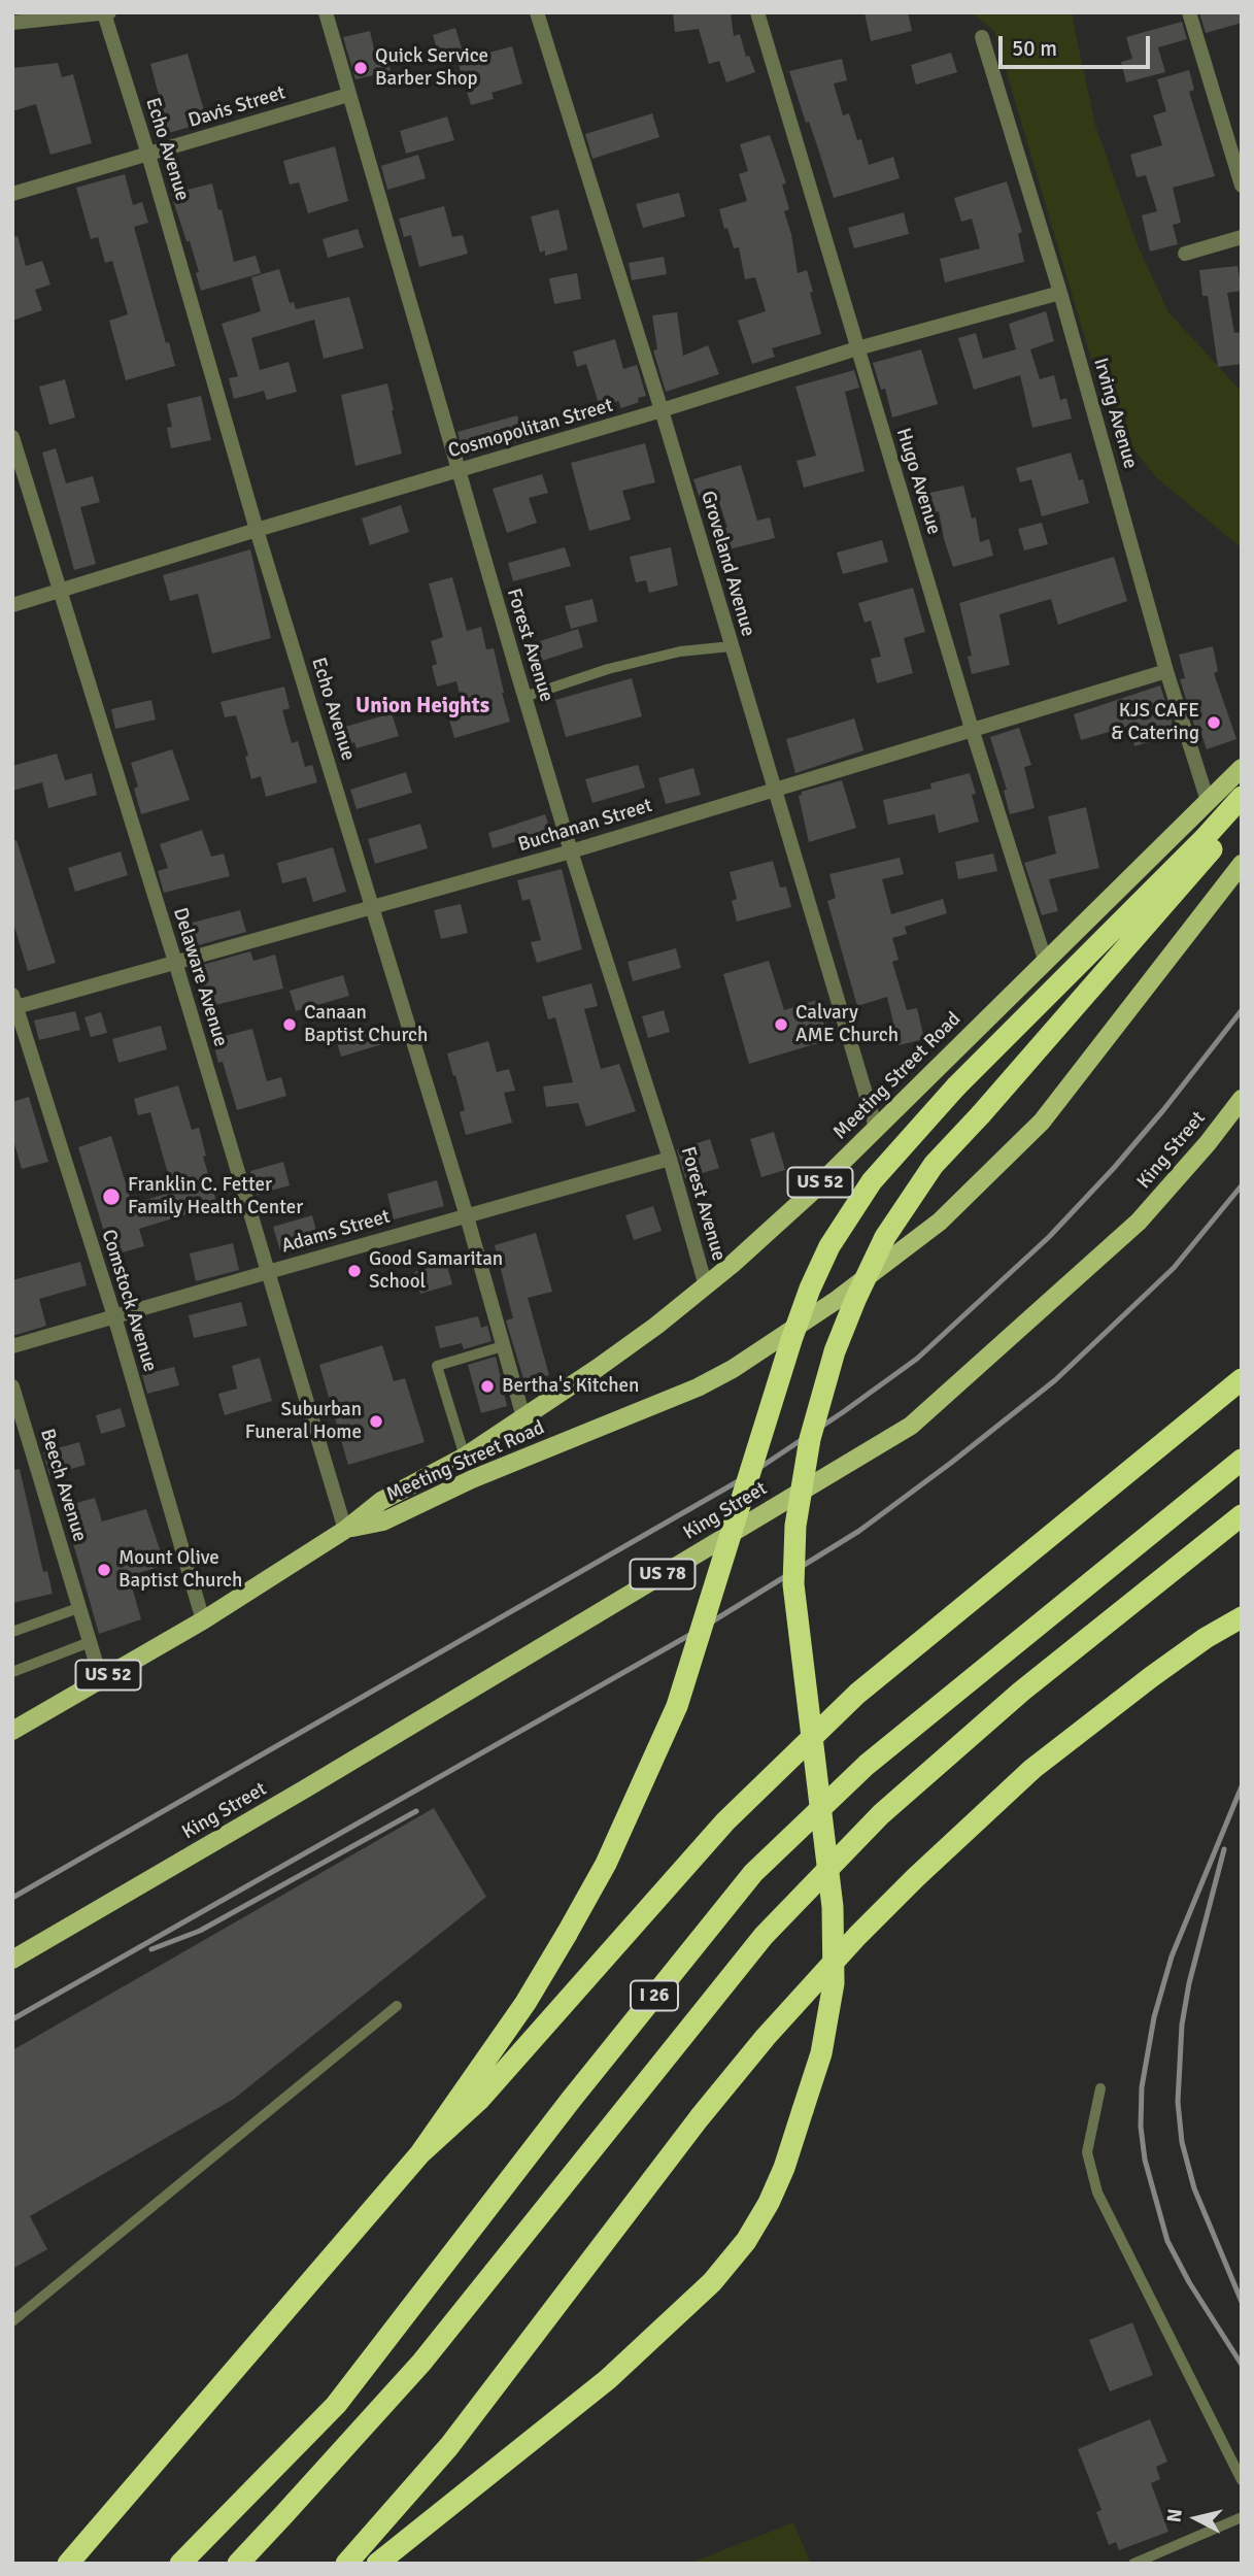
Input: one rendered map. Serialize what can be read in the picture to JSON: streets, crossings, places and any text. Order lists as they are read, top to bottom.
{
  "streets": {
    "highway": ["I 26"],
    "main road": [
      "Meeting Street Road",
      "King Street",
      "US 52",
      "US 78"
    ],
    "street": [
      "Davis Street",
      "Echo Avenue",
      "Irving Avenue",
      "Cosmopolitan Street",
      "Hugo Avenue",
      "Groveland Avenue",
      "Forest Avenue",
      "Buchanan Street",
      "Delaware Avenue",
      "Adams Street",
      "Comstock Avenue",
      "Beech Avenue"
    ]
  },
  "crossings": [
    ["Davis Street", "Echo Avenue"],
    ["Davis Street", "Forest Avenue"],
    ["Echo Avenue", "Cosmopolitan Street"],
    ["Echo Avenue", "Buchanan Street"],
    ["Echo Avenue", "Meeting Street Road"],
    ["Echo Avenue", "Adams Street"],
    ["Irving Avenue", "Cosmopolitan Street"],
    ["Irving Avenue", "Buchanan Street"],
    ["Irving Avenue", "Meeting Street Road"],
    ["Cosmopolitan Street", "Hugo Avenue"],
    ["Cosmopolitan Street", "Groveland Avenue"],
    ["Cosmopolitan Street", "Forest Avenue"],
    ["Cosmopolitan Street", "Delaware Avenue"],
    ["Hugo Avenue", "Buchanan Street"],
    ["Hugo Avenue", "Meeting Street Road"],
    ["Groveland Avenue", "Buchanan Street"],
    ["Groveland Avenue", "Meeting Street Road"],
    ["Forest Avenue", "Buchanan Street"],
    ["Forest Avenue", "Meeting Street Road"],
    ["Forest Avenue", "Adams Street"],
    ["Buchanan Street", "Delaware Avenue"],
    ["Buchanan Street", "Comstock Avenue"],
    ["Delaware Avenue", "Meeting Street Road"],
    ["Delaware Avenue", "Adams Street"],
    ["Meeting Street Road", "Comstock Avenue"],
    ["Meeting Street Road", "Beech Avenue"],
    ["Adams Street", "Comstock Avenue"]
  ],
  "districts": ["Union Heights"],
  "places": [
    "Quick Service Barber Shop",
    "KJS CAFE & Catering",
    "Canaan Baptist Church",
    "Calvary AME Church",
    "Franklin C. Fetter Family Health Center",
    "Good Samaritan School",
    "Bertha's Kitchen",
    "Suburban Funeral Home",
    "Mount Olive Baptist Church"
  ],
  "scale_bar": "50 m",
  "north": "left"
}
